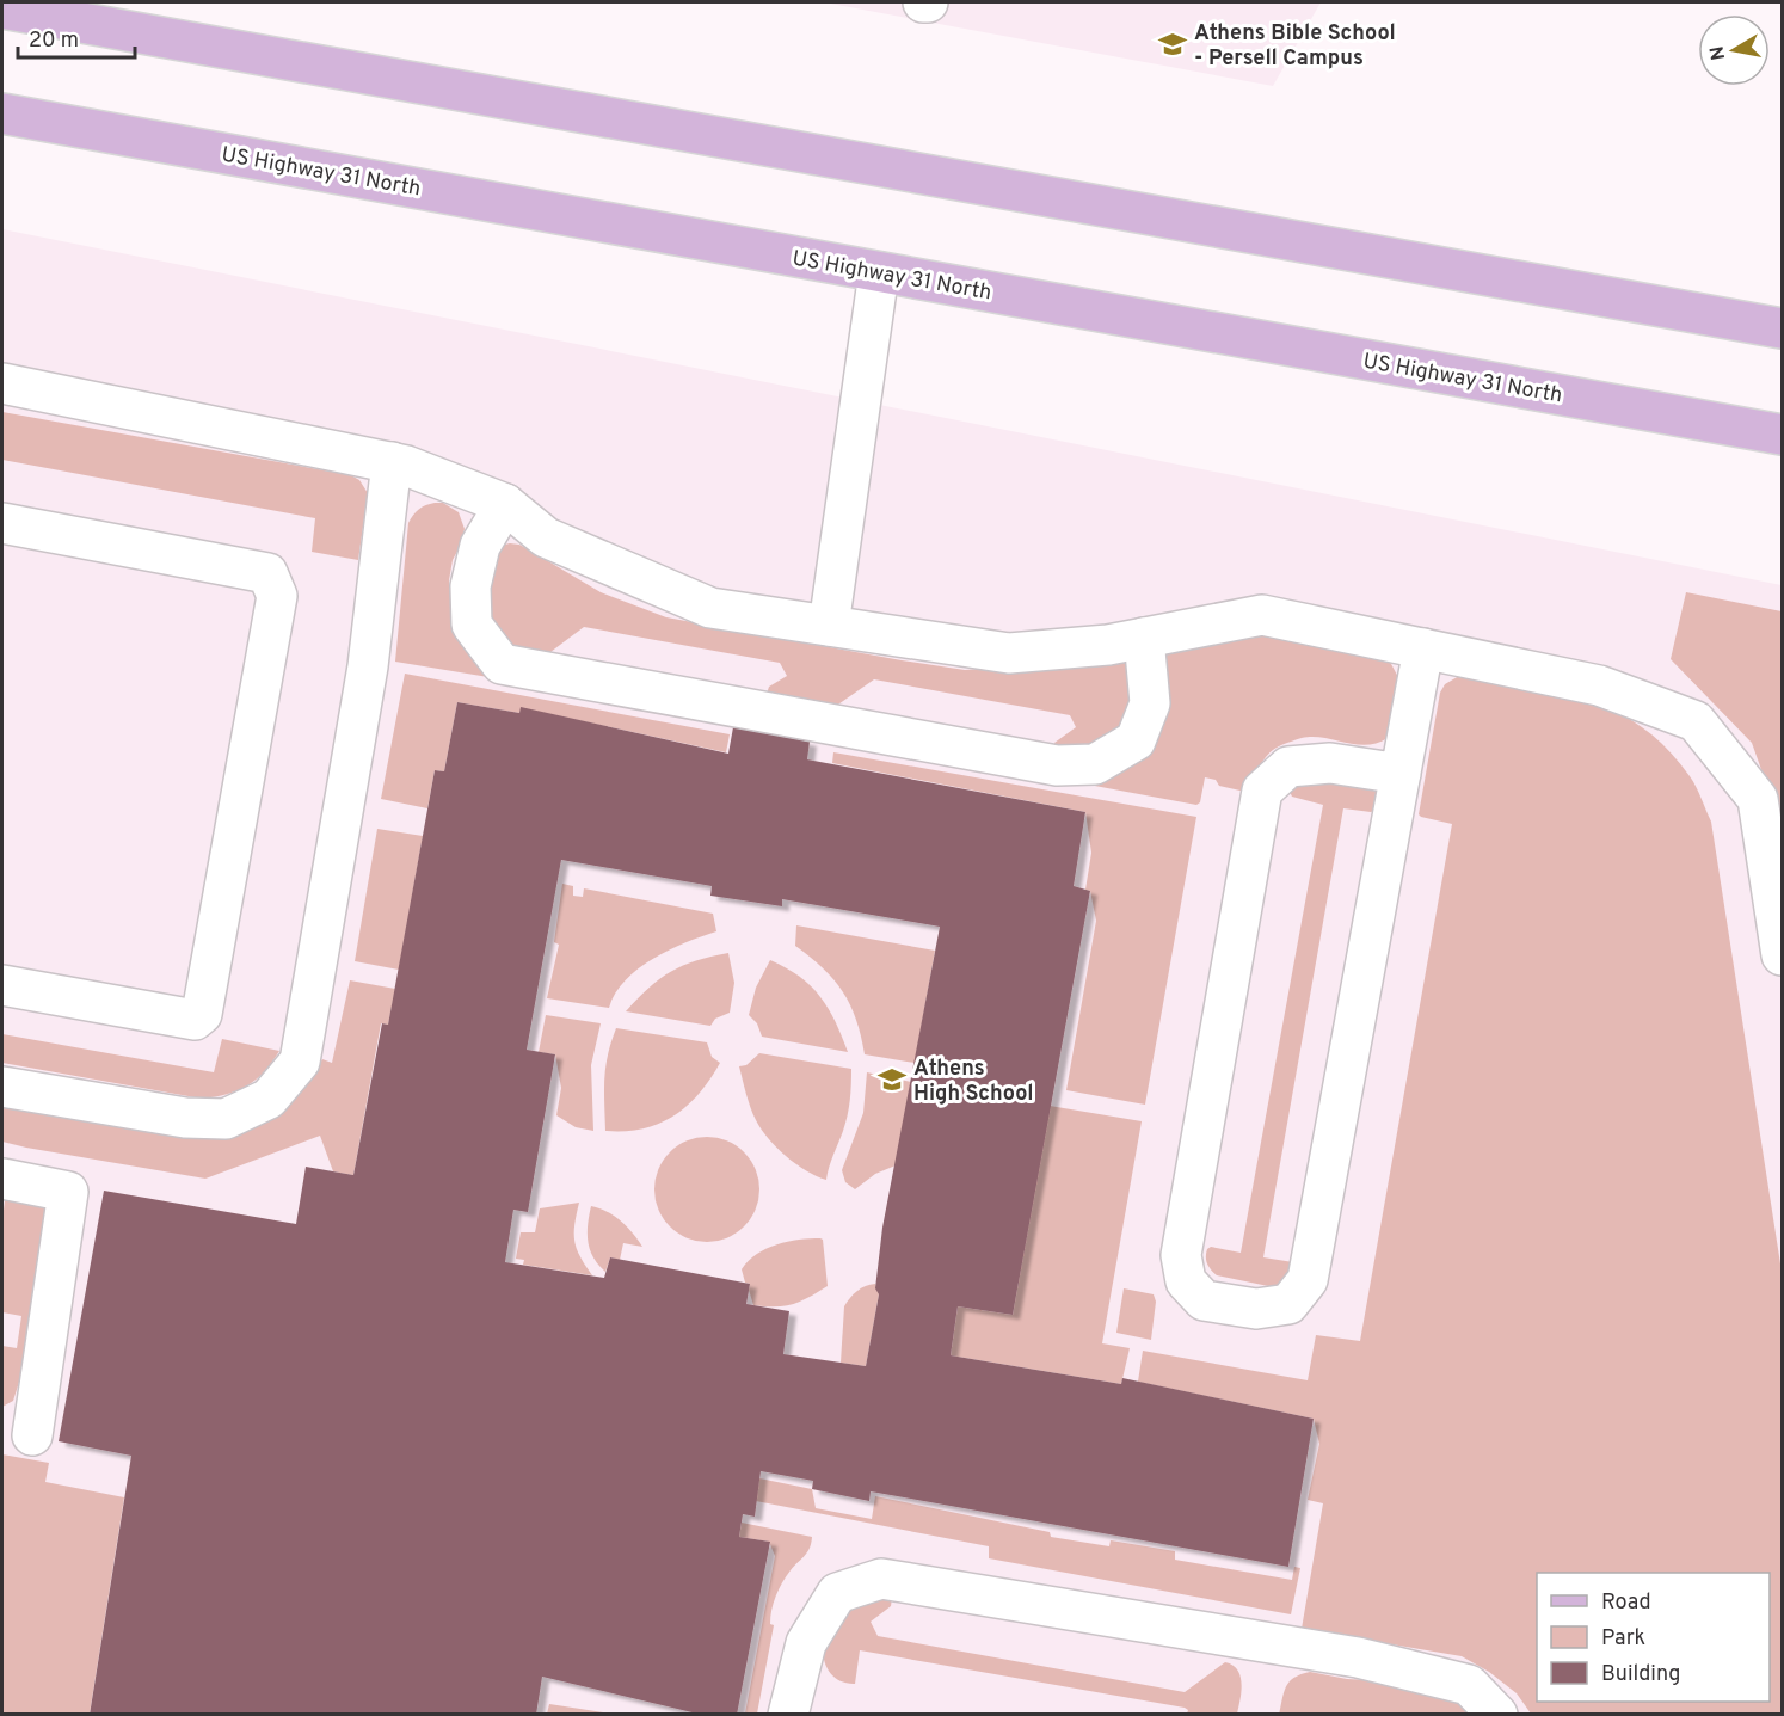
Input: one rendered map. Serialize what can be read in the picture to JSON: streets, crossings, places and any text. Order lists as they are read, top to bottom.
{
  "streets": {
    "main road": ["US Highway 31 North"]
  },
  "places": {
    "school or university": ["Athens Bible School - Persell Campus", "Athens High School"]
  },
  "legend": ["Road", "Park", "Building"],
  "scale_bar": "20 m",
  "north": "left"
}
